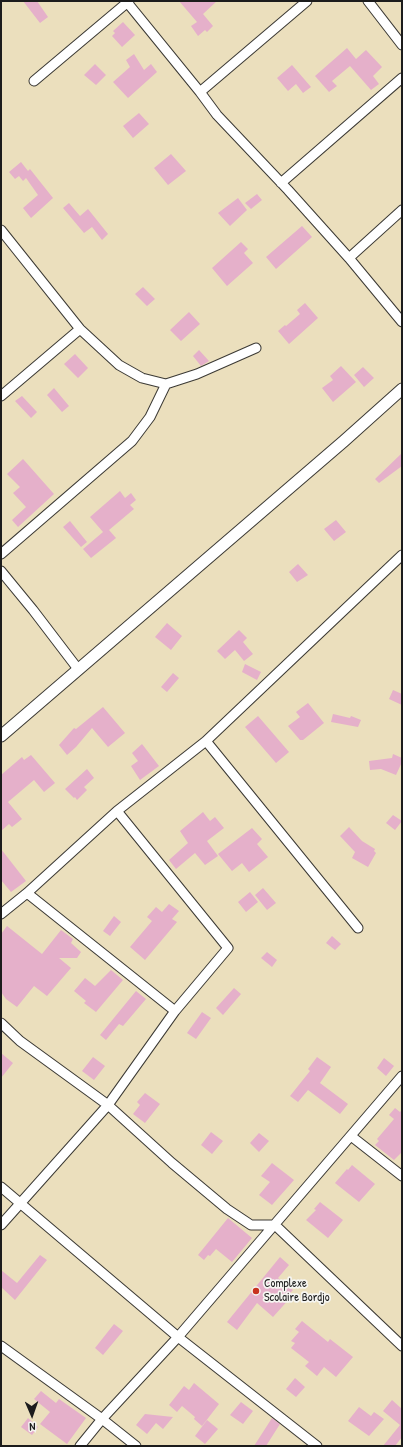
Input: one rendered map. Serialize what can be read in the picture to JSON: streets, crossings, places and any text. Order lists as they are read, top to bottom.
{
  "places": ["Complexe Scolaire Bordjo"],
  "north": "bottom"
}
